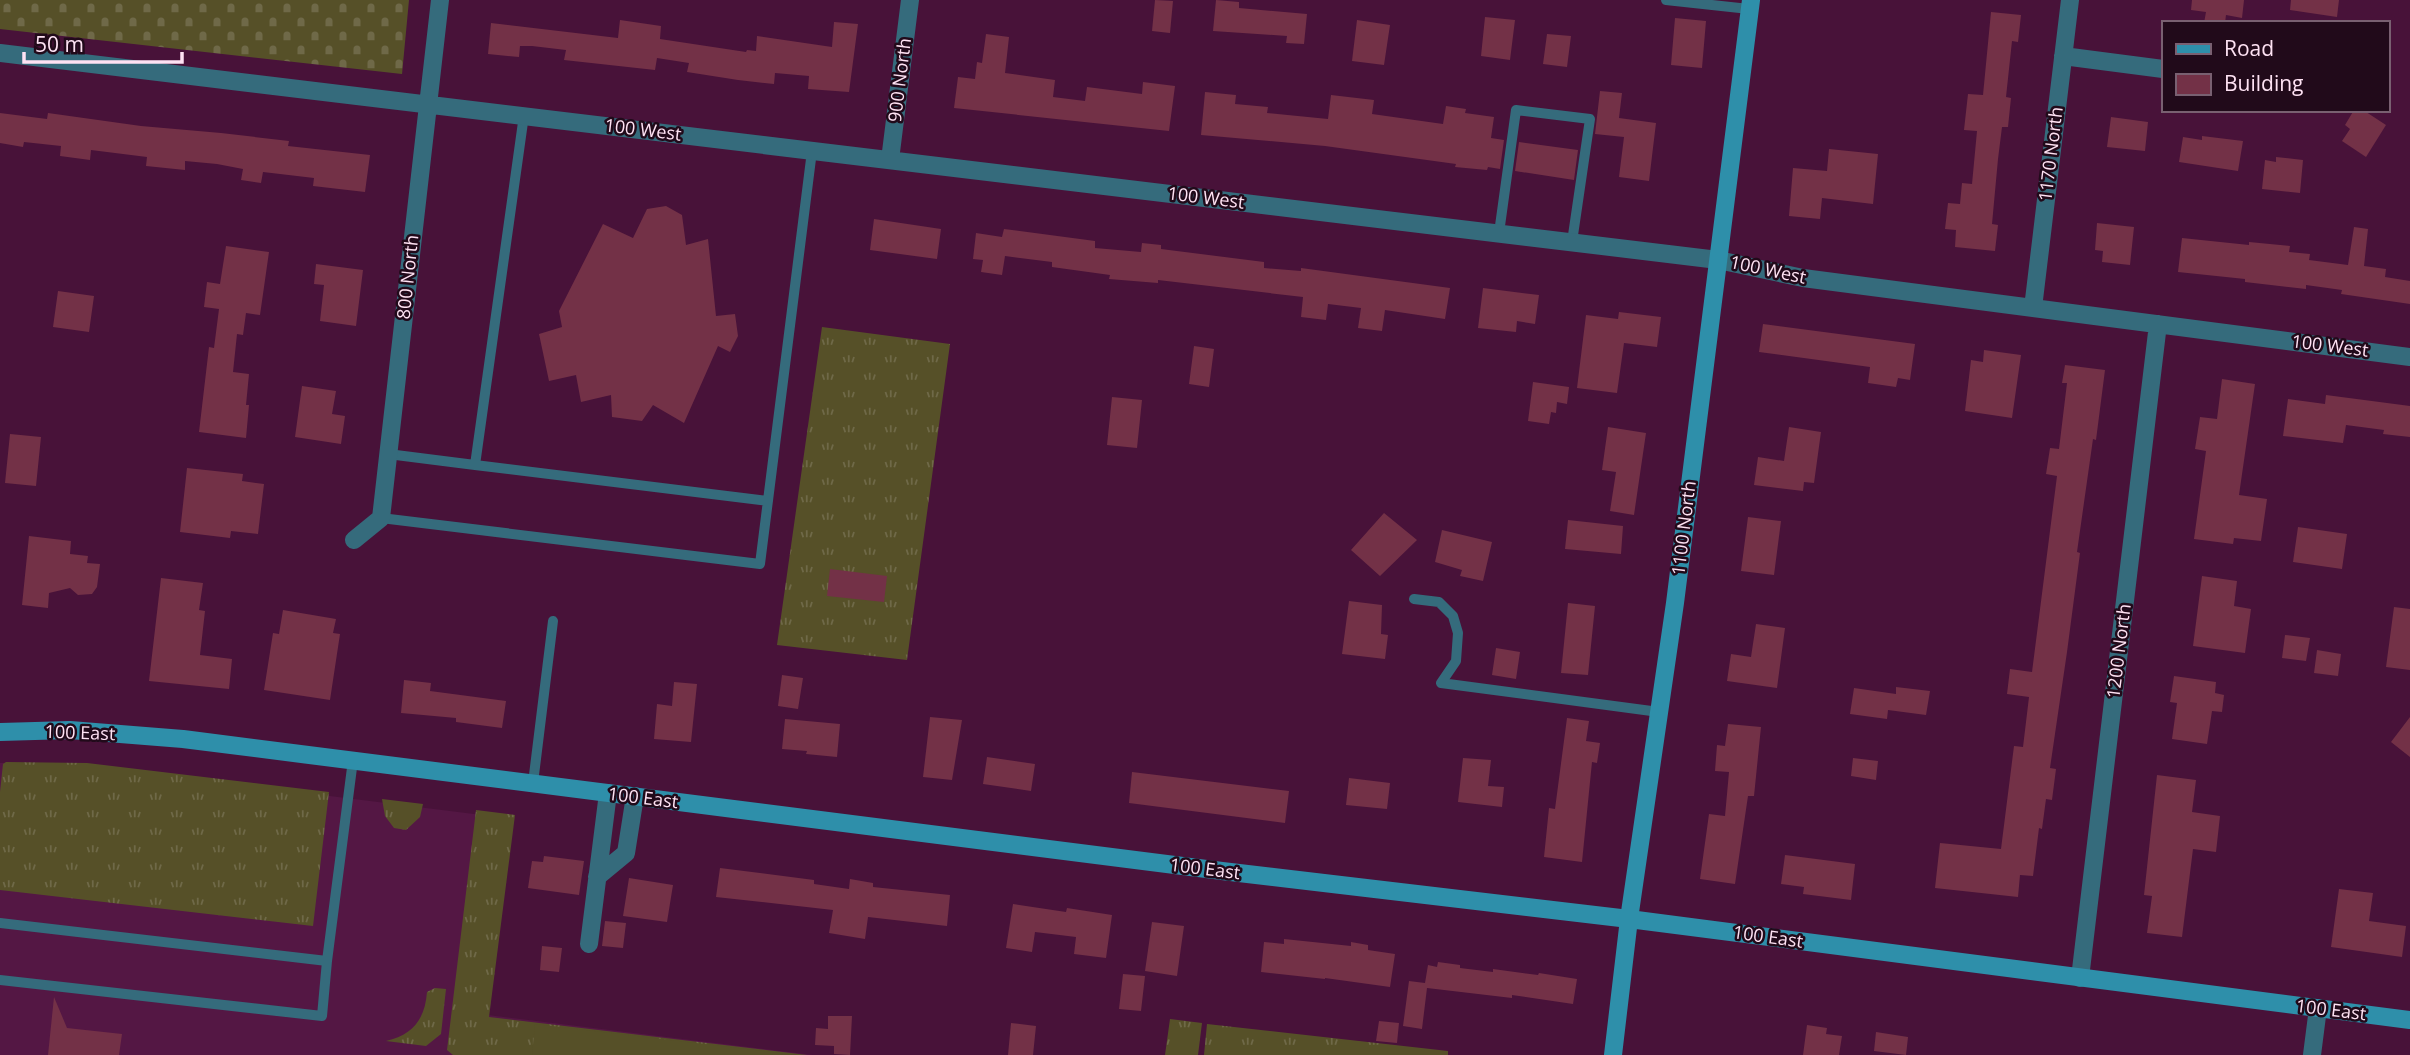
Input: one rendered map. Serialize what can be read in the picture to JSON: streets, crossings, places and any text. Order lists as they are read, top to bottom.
{
  "streets": {
    "main road": ["1100 North", "100 East"],
    "street": [
      "900 North",
      "100 West",
      "1170 North",
      "800 North",
      "1200 North"
    ]
  },
  "crossings": [
    ["900 North", "100 West"],
    ["100 West", "1170 North"],
    ["100 West", "800 North"],
    ["100 West", "1100 North"],
    ["100 West", "1200 North"],
    ["1100 North", "100 East"],
    ["1200 North", "100 East"]
  ],
  "legend": ["Road", "Building"],
  "scale_bar": "50 m"
}
